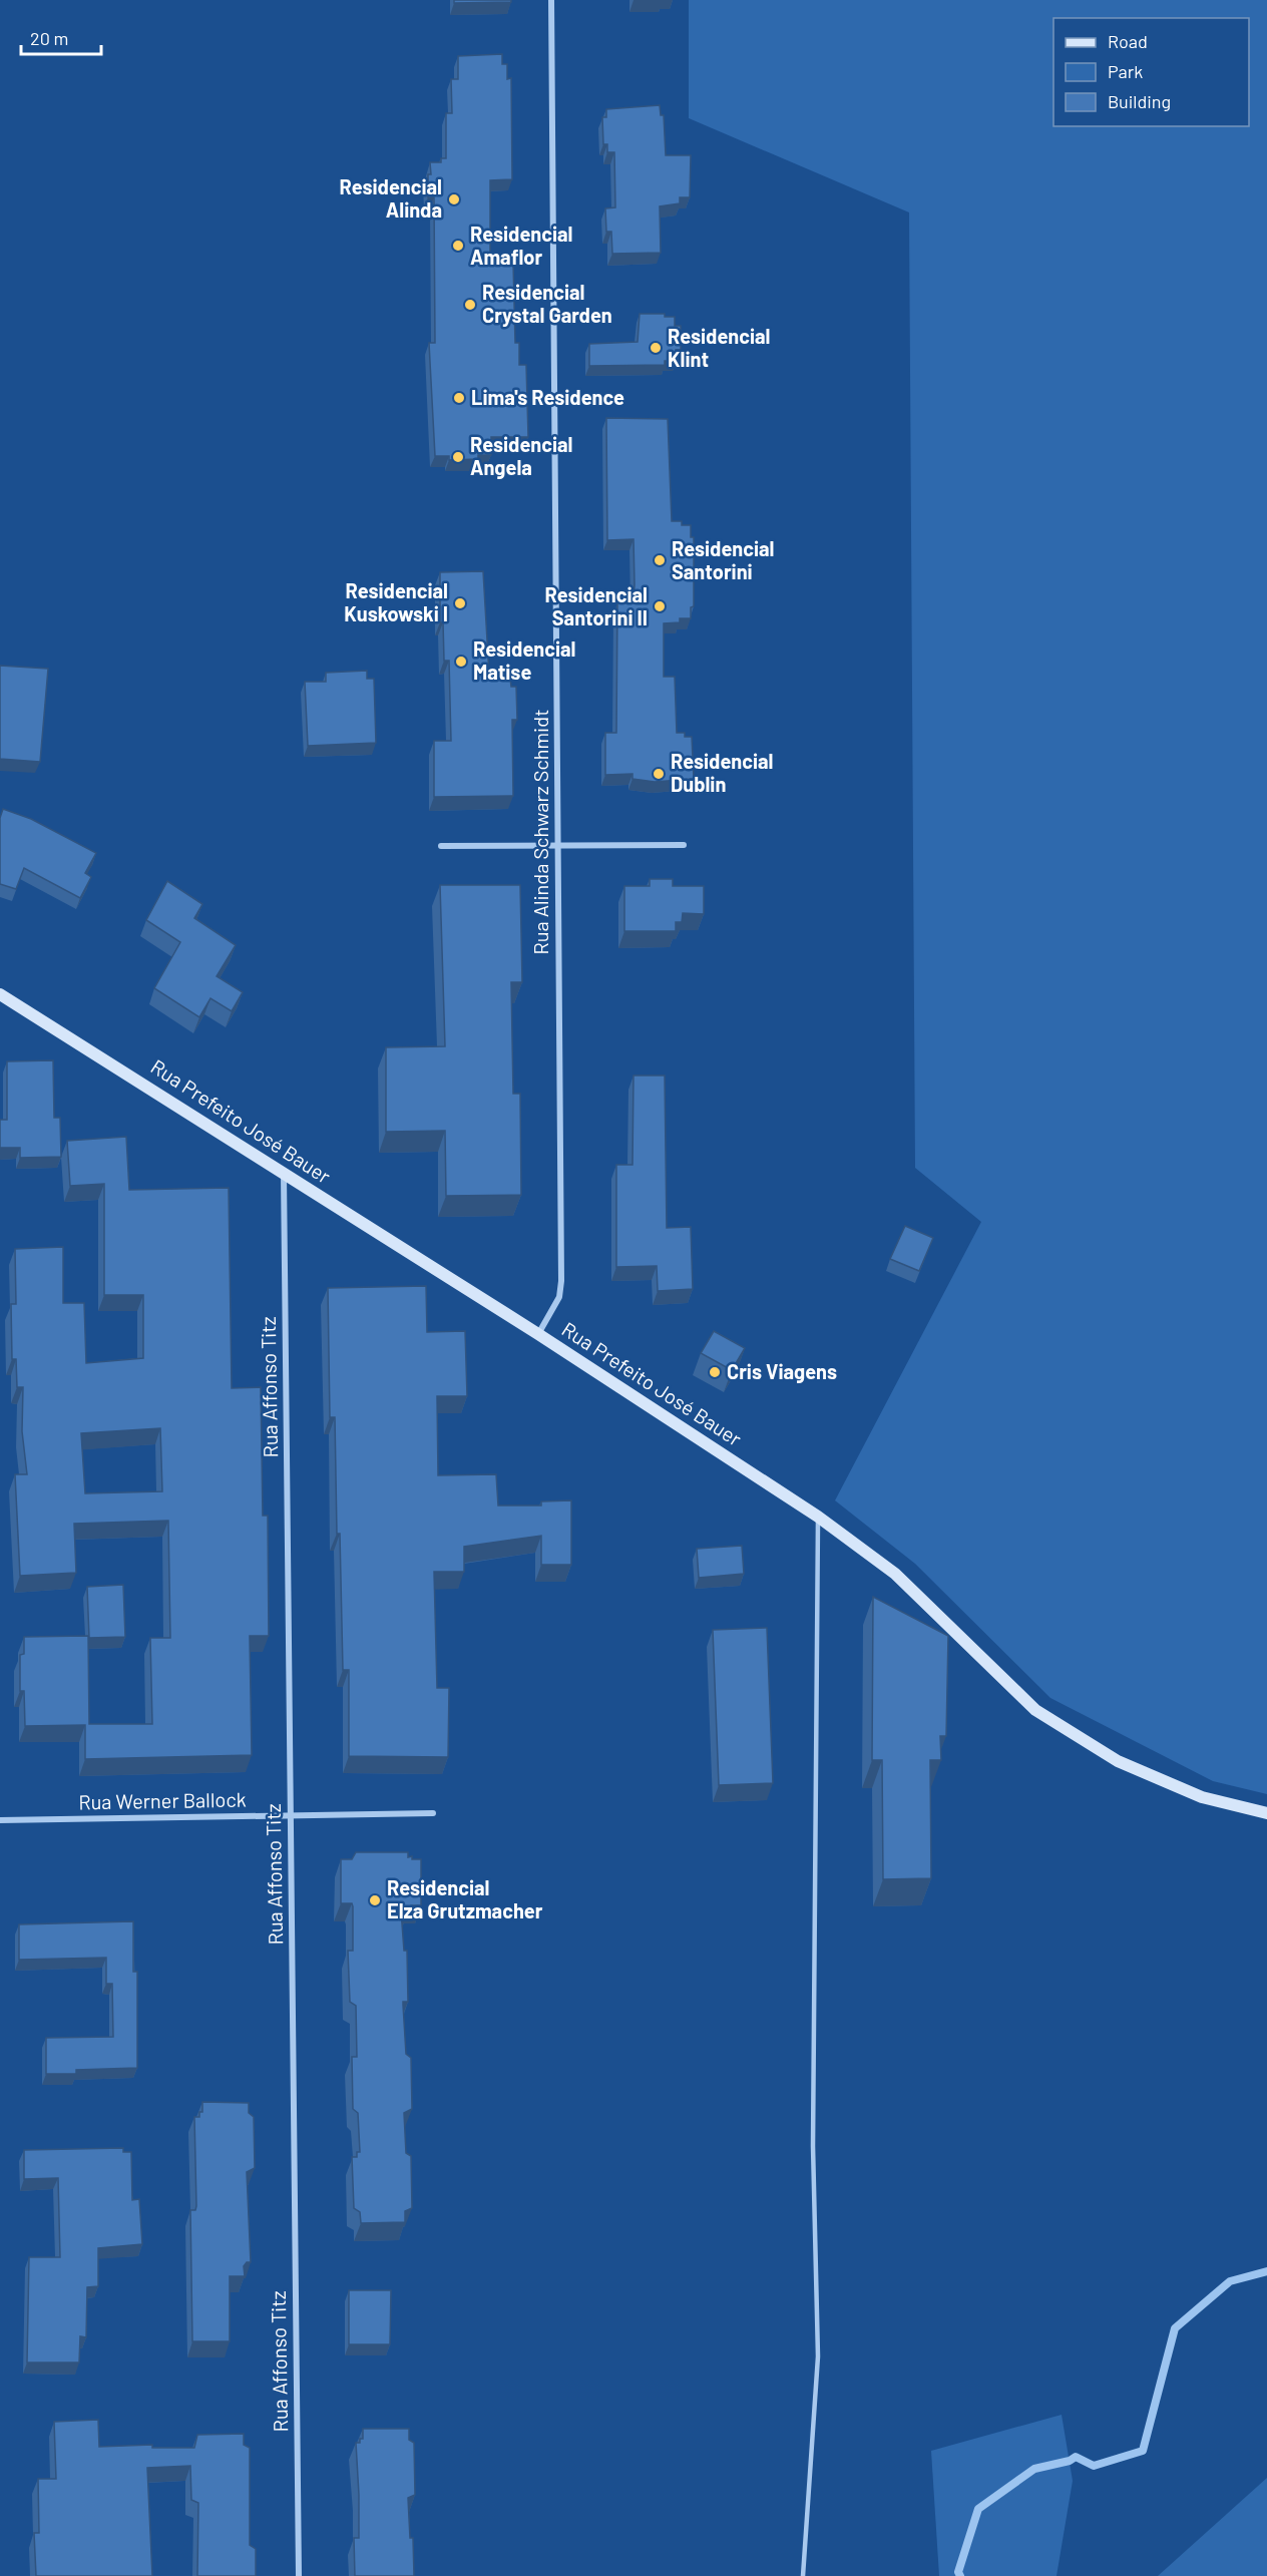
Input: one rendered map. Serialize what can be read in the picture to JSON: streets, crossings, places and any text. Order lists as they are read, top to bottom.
{
  "streets": {
    "street": [
      "Rua Alinda Schwarz Schmidt",
      "Rua Prefeito José Bauer",
      "Rua Affonso Titz",
      "Rua Werner Ballock"
    ]
  },
  "crossings": [
    ["Rua Alinda Schwarz Schmidt", "Rua Prefeito José Bauer"],
    ["Rua Prefeito José Bauer", "Rua Affonso Titz"],
    ["Rua Affonso Titz", "Rua Werner Ballock"]
  ],
  "places": [
    "Residencial Alinda",
    "Residencial Amaflor",
    "Residencial Crystal Garden",
    "Residencial Klint",
    "Lima's Residence",
    "Residencial Angela",
    "Residencial Santorini",
    "Residencial Kuskowski I",
    "Residencial Santorini II",
    "Residencial Matise",
    "Residencial Dublin",
    "Cris Viagens",
    "Residencial Elza Grutzmacher"
  ],
  "legend": ["Road", "Park", "Building"],
  "scale_bar": "20 m"
}
